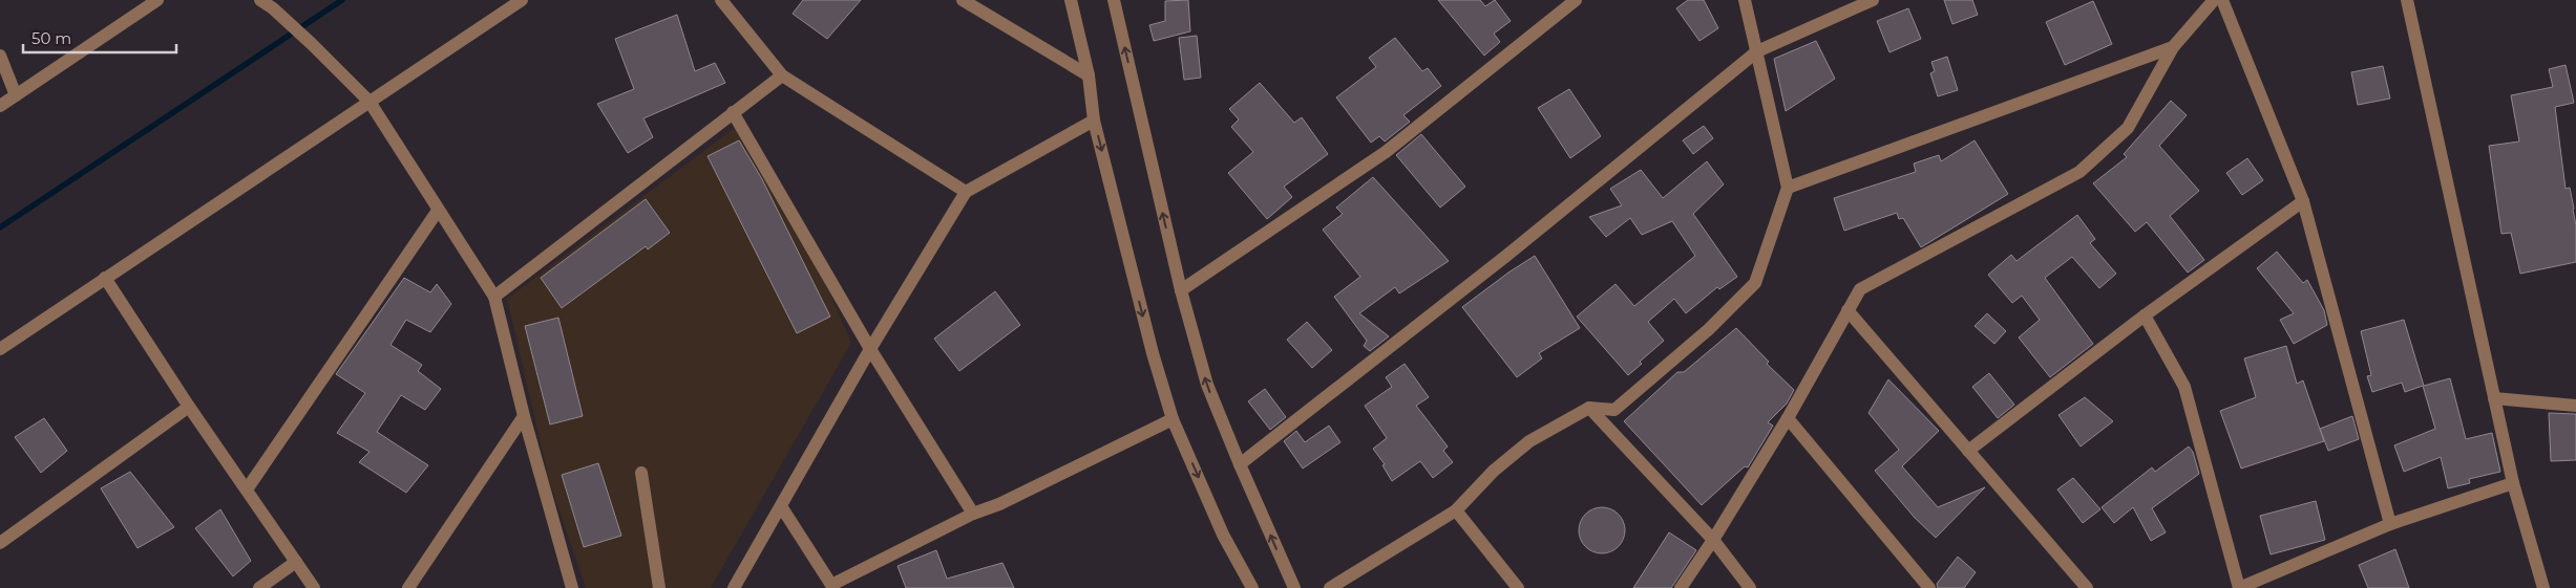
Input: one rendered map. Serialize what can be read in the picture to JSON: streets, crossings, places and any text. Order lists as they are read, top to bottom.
{
  "scale_bar": "50 m"
}
